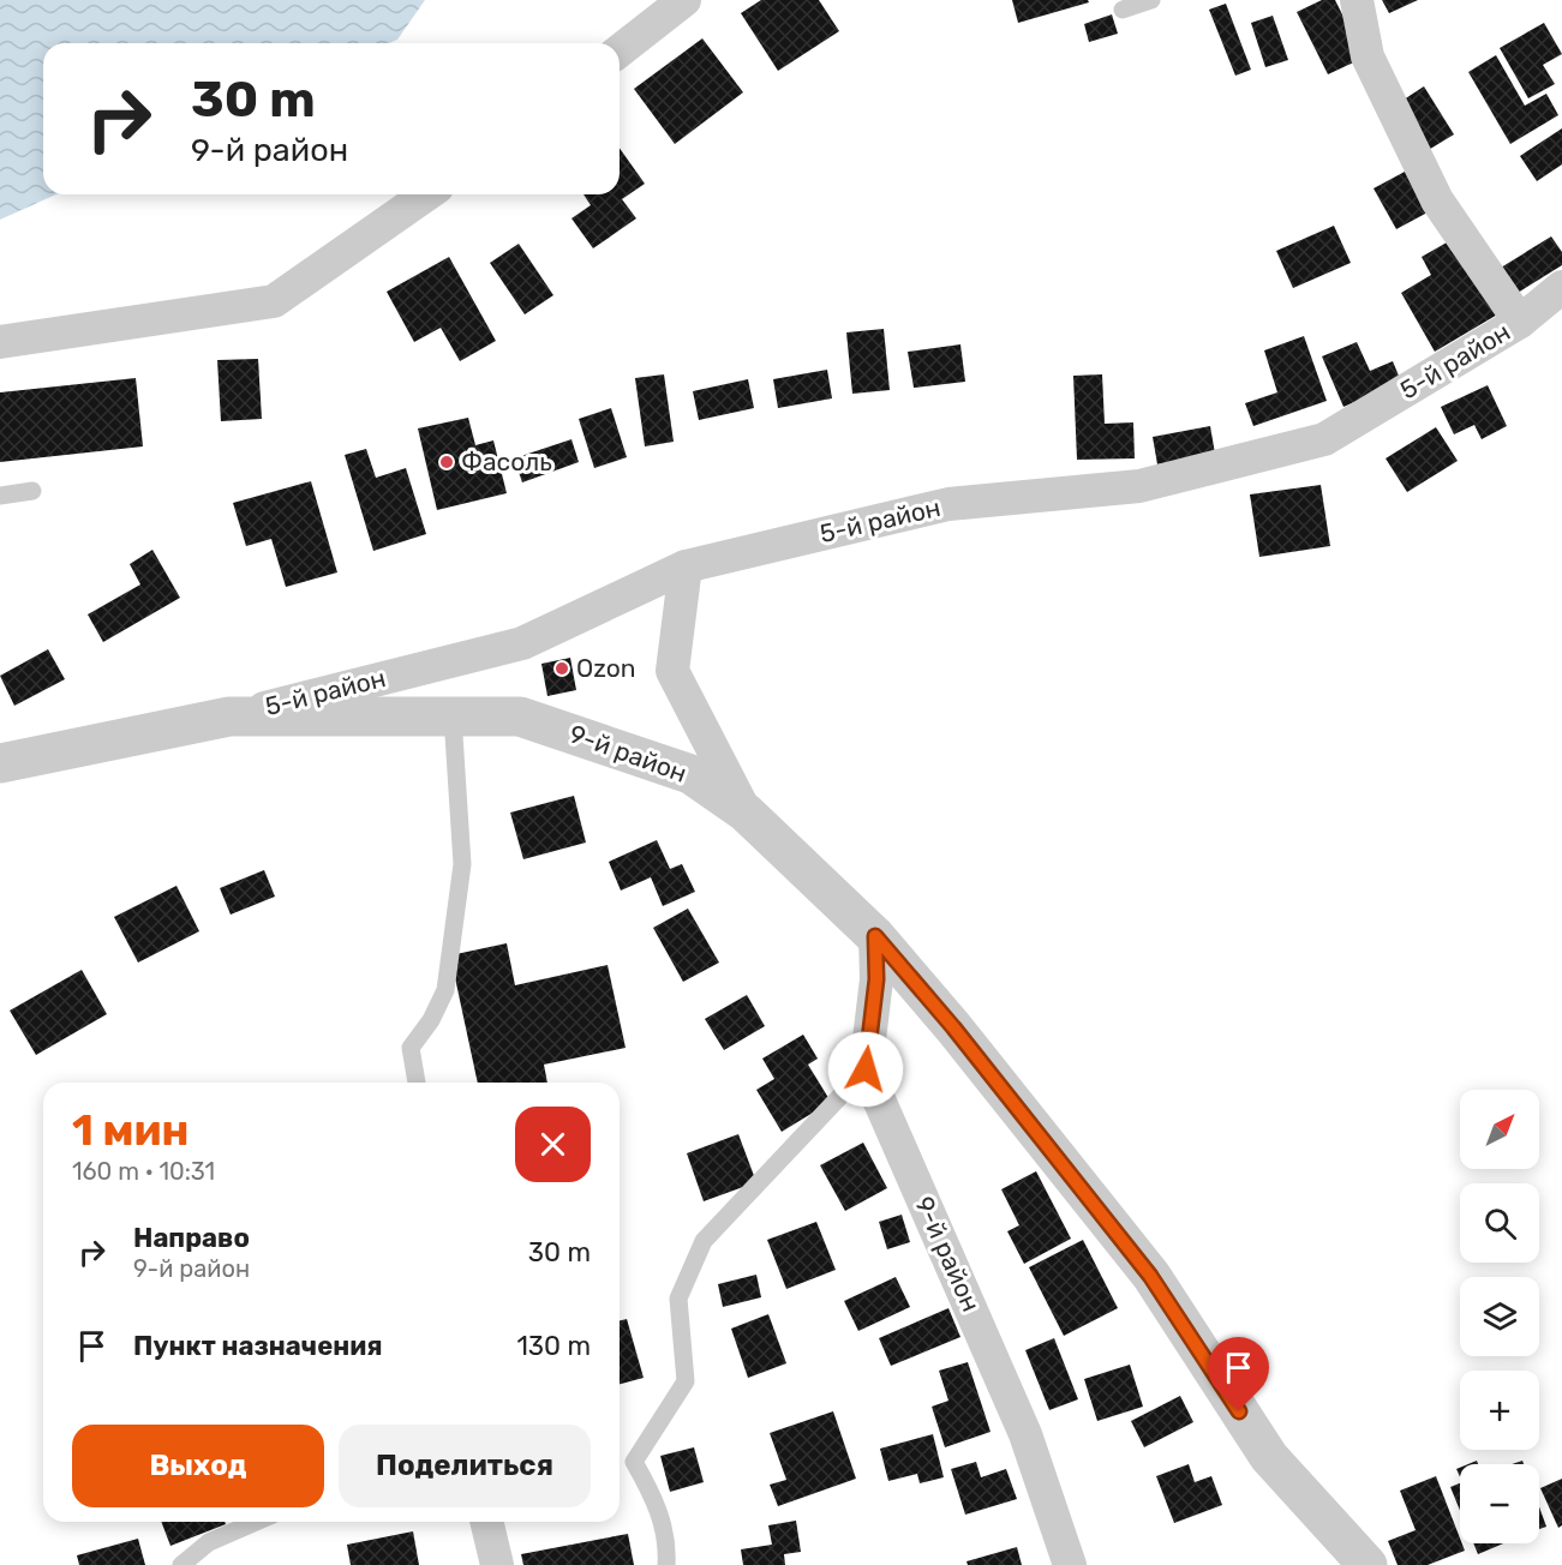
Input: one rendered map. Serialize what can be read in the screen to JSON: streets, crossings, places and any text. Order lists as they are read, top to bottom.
{
  "streets": {
    "street": ["5-й район", "9-й район"]
  },
  "crossings": [
    ["5-й район", "9-й район"]
  ],
  "places": ["Фасоль", "Ozon"],
  "north": "top right",
  "page": {
    "turn": ["30 m", "9-й район"],
    "heading": ["1 мин", "160 m · 10:31"],
    "map_buttons": ["+", "−"],
    "list": [
      {
        "name": "Направо",
        "note": "9-й район",
        "value": "30 m"
      },
      {
        "name": "Пункт назначения",
        "value": "130 m"
      }
    ],
    "buttons": ["Выход", "Поделиться"]
  }
}
